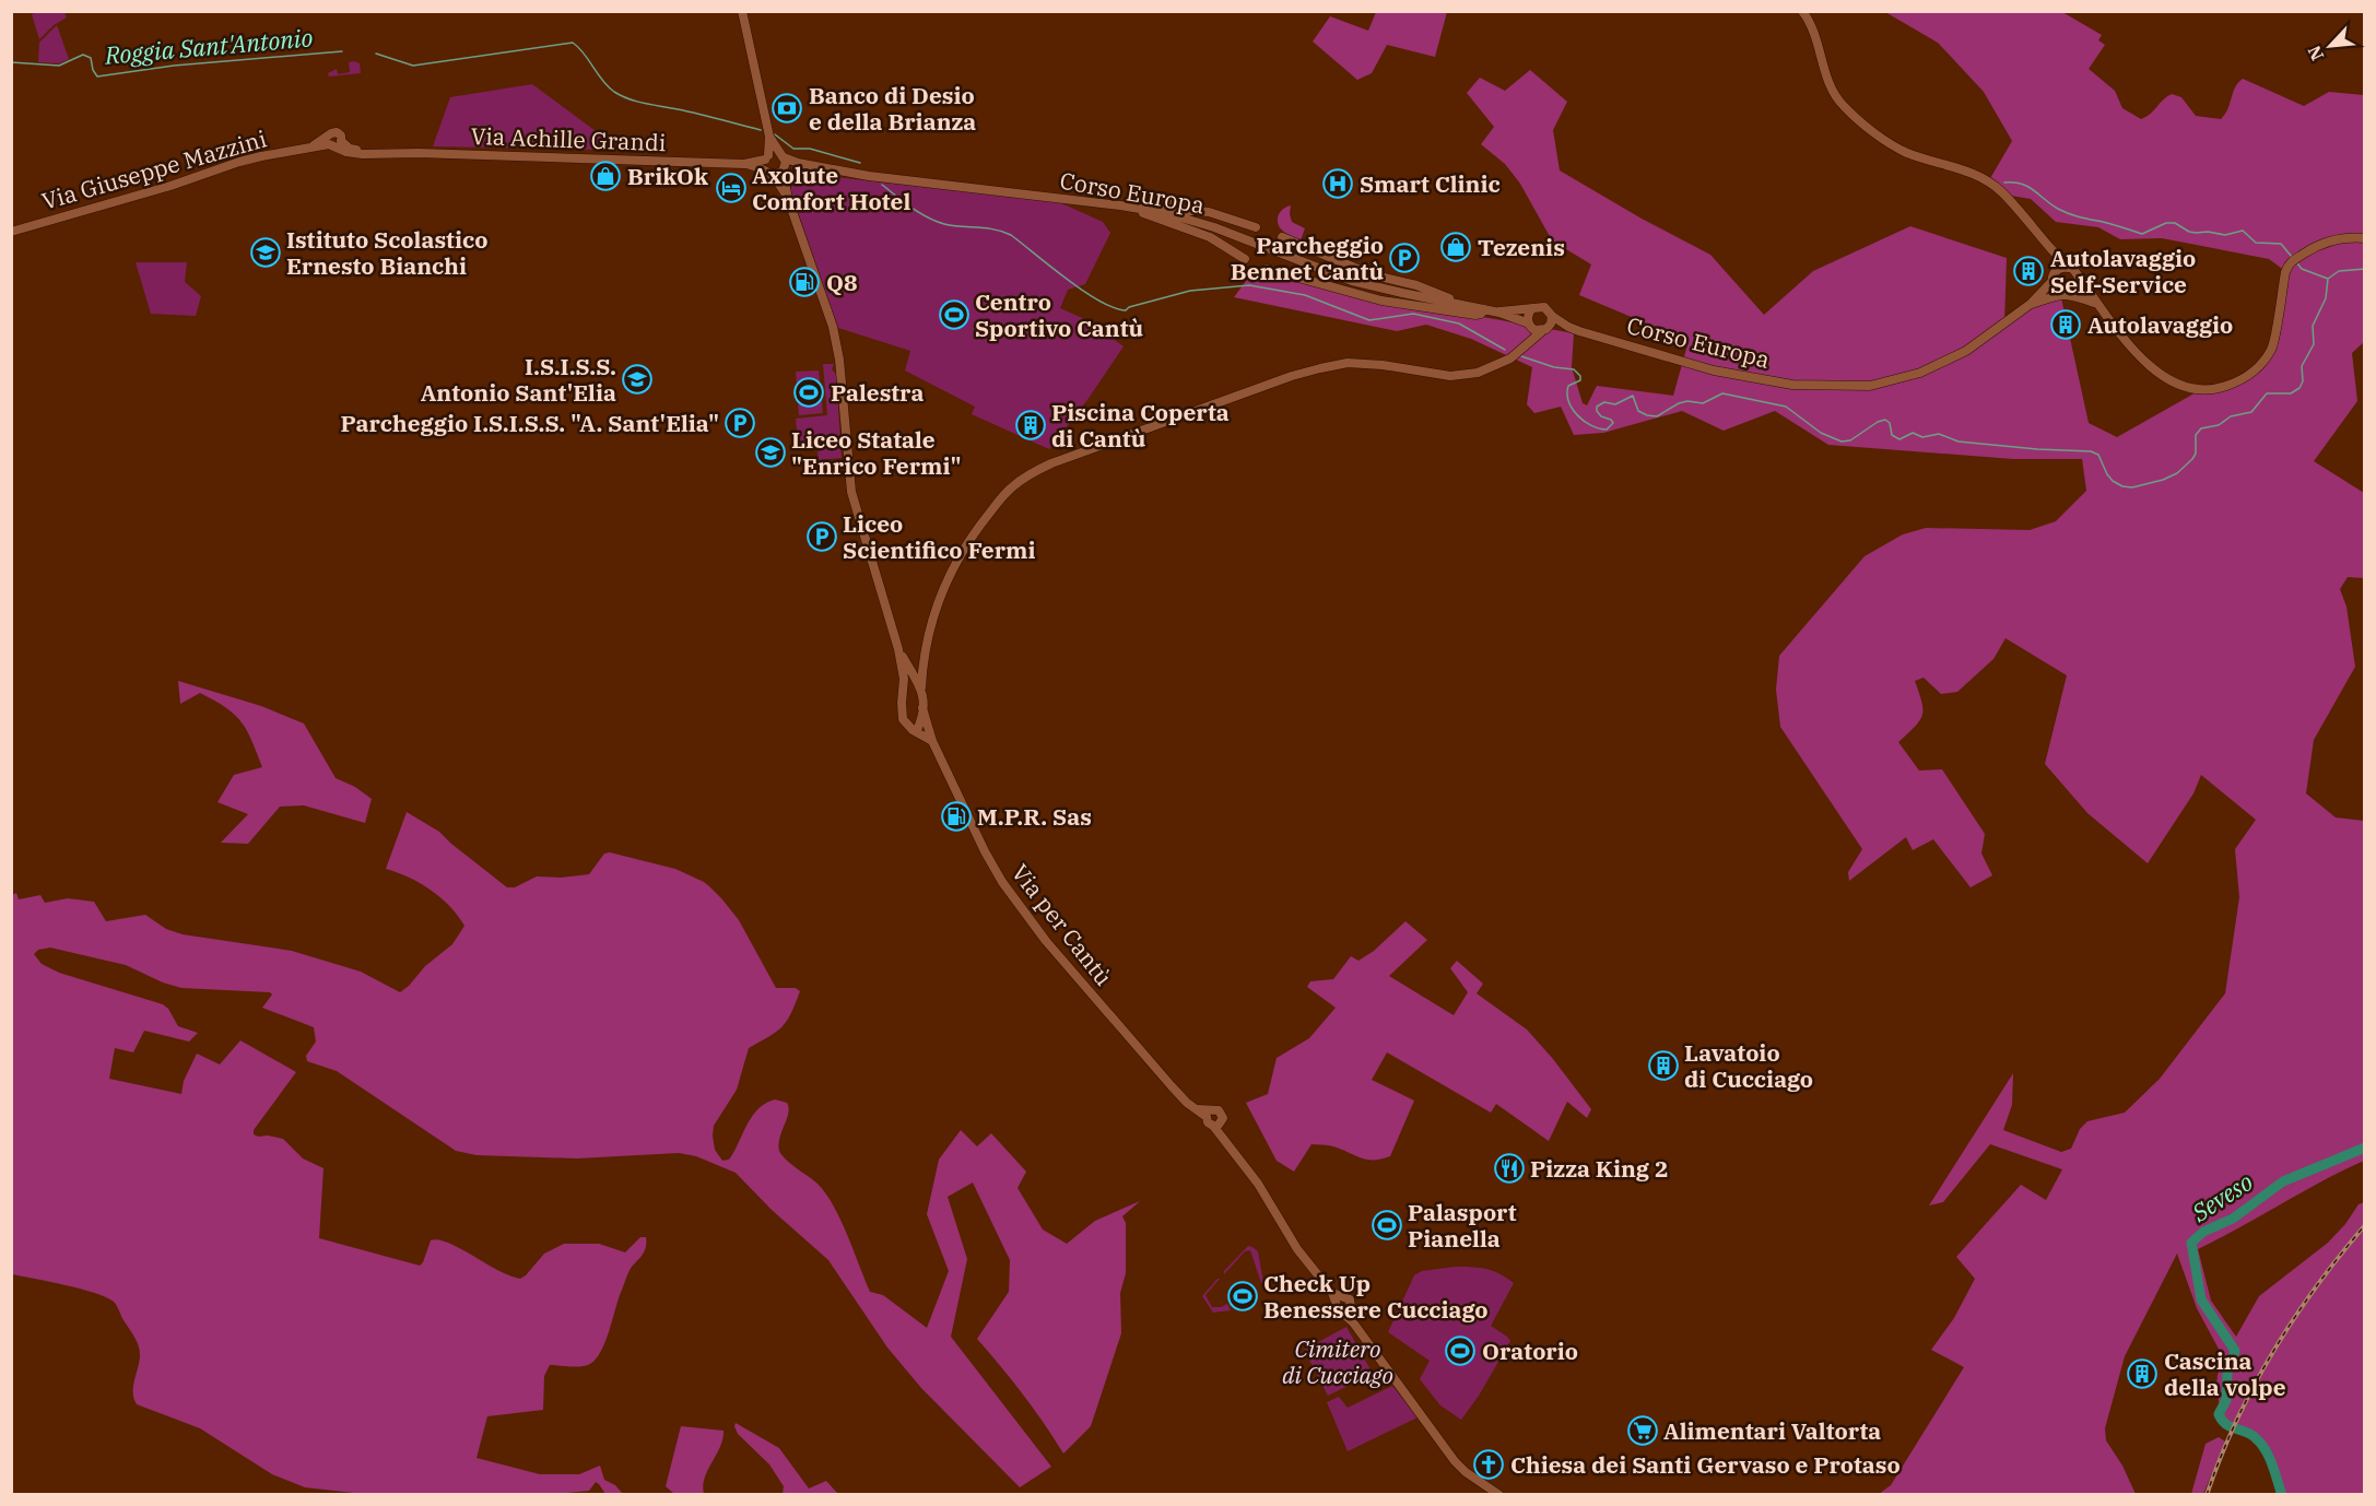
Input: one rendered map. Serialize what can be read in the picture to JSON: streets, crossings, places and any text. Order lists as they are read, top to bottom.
{
  "streets": {
    "main road": [
      "Via Achille Grandi",
      "Via Giuseppe Mazzini",
      "Corso Europa",
      "Via per Cantù"
    ]
  },
  "crossings": [
    ["Via Achille Grandi", "Via Giuseppe Mazzini"],
    ["Via Achille Grandi", "Corso Europa"]
  ],
  "water": ["Roggia Sant'Antonio", "Seveso"],
  "parks": ["Cimitero di Cucciago"],
  "places": {
    "bank": ["Banco di Desio e della Brianza"],
    "shop": ["BrikOk", "Tezenis"],
    "hospital": ["Smart Clinic"],
    "hotel": ["Axolute Comfort Hotel"],
    "school or university": ["Istituto Scolastico Ernesto Bianchi", "I.S.I.S.S. Antonio Sant'Elia", "Liceo Statale \"Enrico Fermi\""],
    "parking": ["Parcheggio Bennet Cantù", "Parcheggio I.S.I.S.S. \"A. Sant'Elia\"", "Liceo Scientifico Fermi"],
    "building": [
      "Autolavaggio Self-Service",
      "Autolavaggio",
      "Piscina Coperta di Cantù",
      "Lavatoio di Cucciago",
      "Cascina della volpe"
    ],
    "fuel station": ["Q8", "M.P.R. Sas"],
    "sports": [
      "Centro Sportivo Cantù",
      "Palestra",
      "Palasport Pianella",
      "Check Up Benessere Cucciago",
      "Oratorio"
    ],
    "restaurant": ["Pizza King 2"],
    "supermarket": ["Alimentari Valtorta"],
    "church": ["Chiesa dei Santi Gervaso e Protaso"]
  },
  "north": "bottom left"
}
